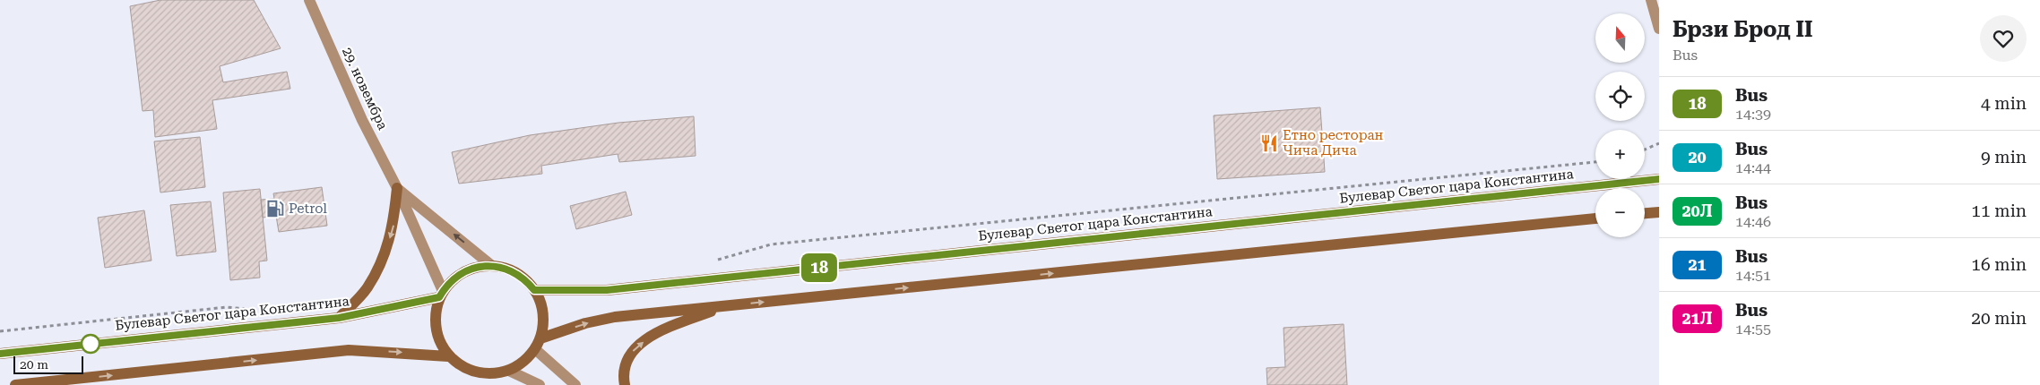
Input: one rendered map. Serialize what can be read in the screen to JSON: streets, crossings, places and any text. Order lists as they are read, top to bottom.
{
  "streets": {
    "main road": ["Булевар Светог цара Константина"],
    "street": ["29. новембра"]
  },
  "crossings": [
    ["29. новембра", "Булевар Светог цара Константина"]
  ],
  "places": {
    "restaurant": ["Етно ресторан Чича Дича"],
    "fuel station": ["Petrol"]
  },
  "lines": ["bus line 18"],
  "scale_bar": "20 m",
  "north": "top",
  "page": {
    "on_map": "18",
    "heading": ["Брзи Брод II", "Bus"],
    "map_buttons": ["+", "−"],
    "list": [
      {
        "mark": "18",
        "name": "Bus",
        "note": "14:39",
        "value": "4 min"
      },
      {
        "mark": "20",
        "name": "Bus",
        "note": "14:44",
        "value": "9 min"
      },
      {
        "mark": "20Л",
        "name": "Bus",
        "note": "14:46",
        "value": "11 min"
      },
      {
        "mark": "21",
        "name": "Bus",
        "note": "14:51",
        "value": "16 min"
      },
      {
        "mark": "21Л",
        "name": "Bus",
        "note": "14:55",
        "value": "20 min"
      }
    ],
    "scale": "20 m"
  }
}
